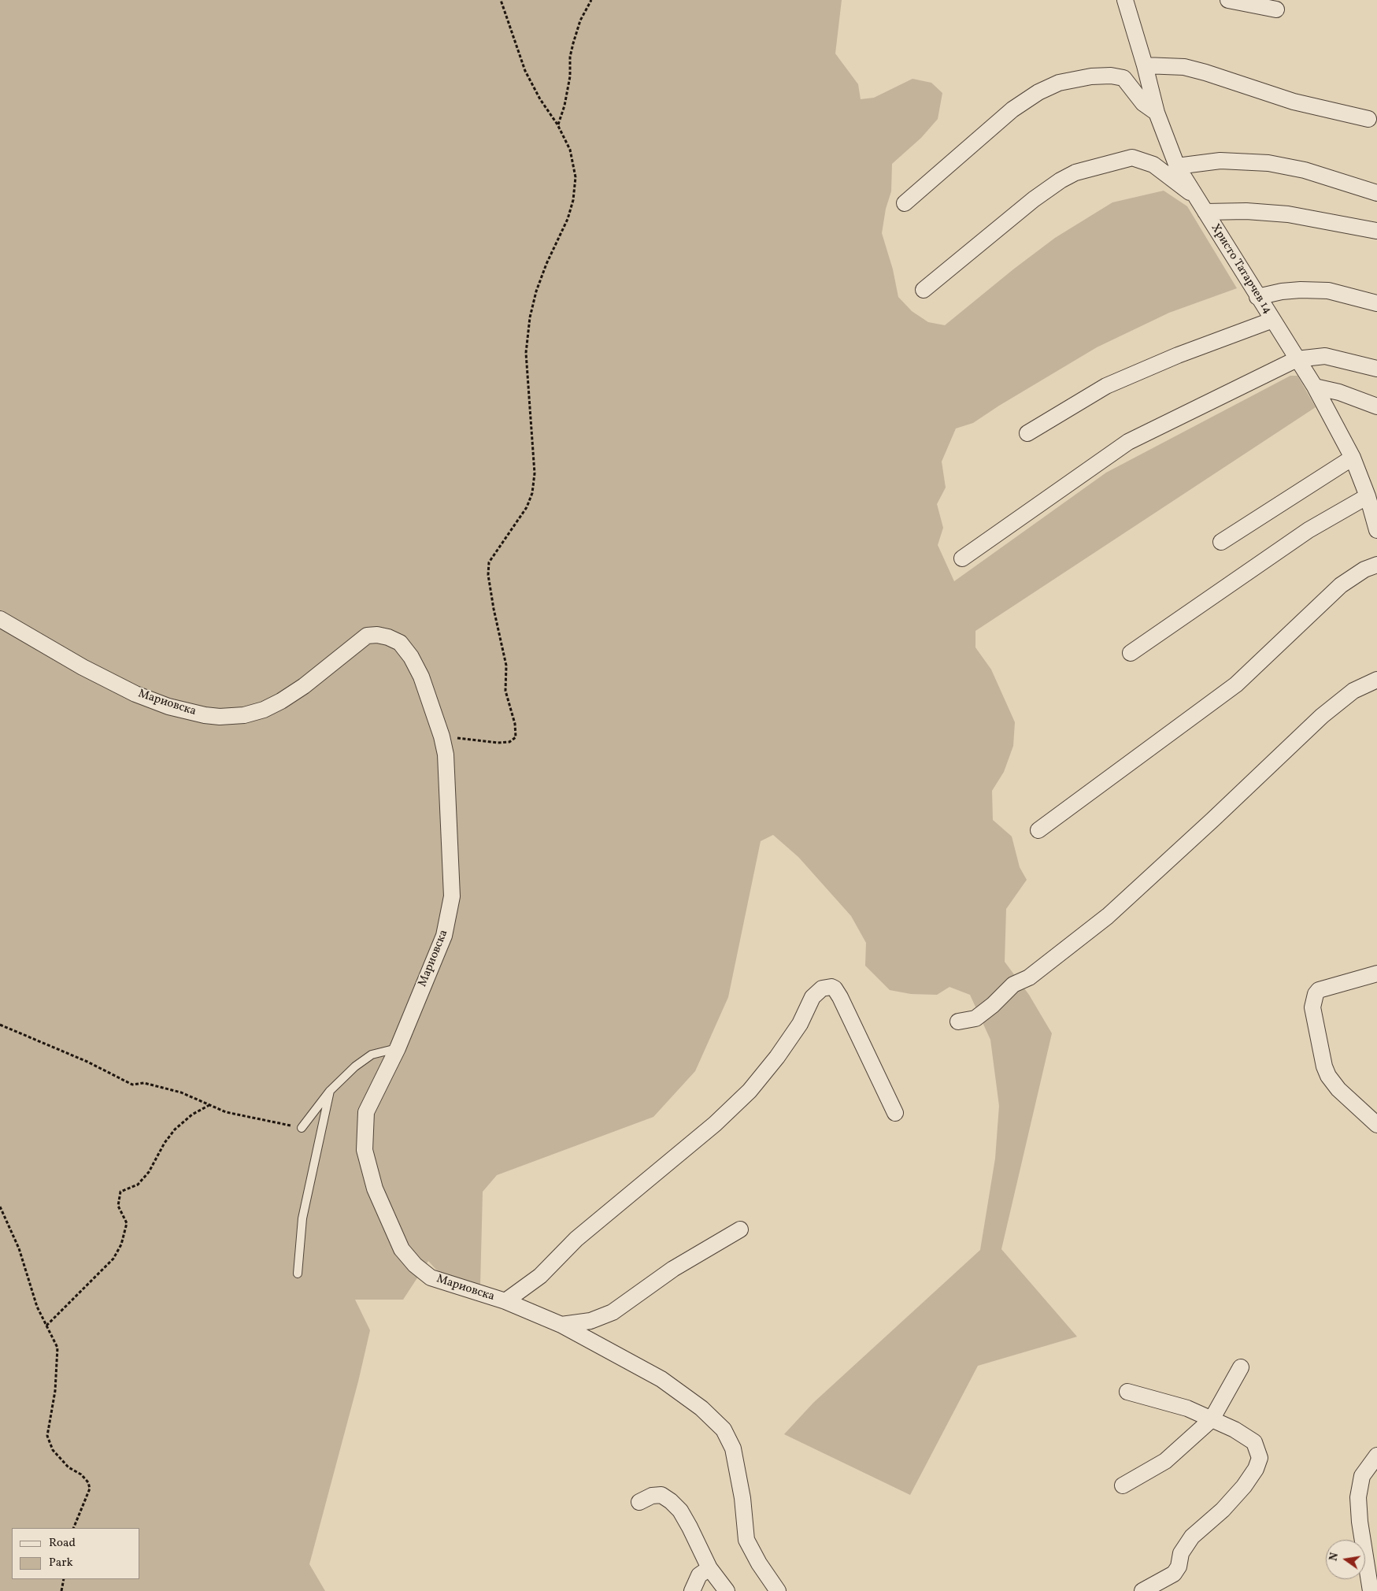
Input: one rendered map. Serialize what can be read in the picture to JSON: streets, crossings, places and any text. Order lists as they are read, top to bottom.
{
  "streets": {
    "street": ["Христо Татарчев 14", "Мариовска"]
  },
  "legend": ["Road", "Park"],
  "north": "left"
}
